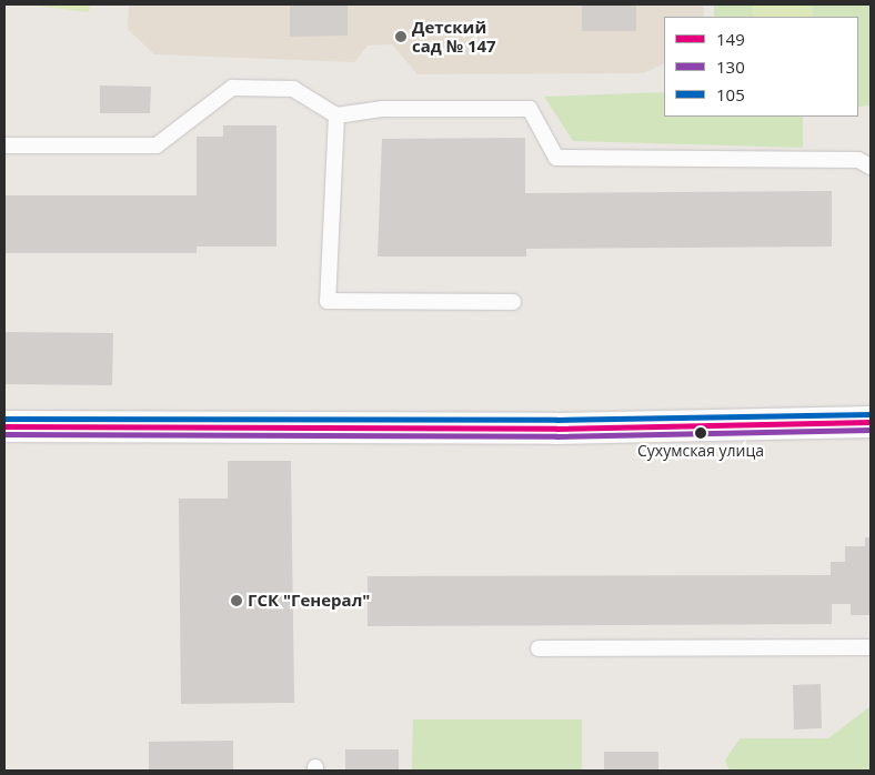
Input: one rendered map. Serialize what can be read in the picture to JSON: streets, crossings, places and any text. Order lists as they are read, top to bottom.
{
  "places": ["Детский сад № 147", "Сухумская улица", "ГСК \"Генерал\""],
  "lines": ["transit line 105", "transit line 149", "transit line 130"],
  "legend": ["149", "130", "105"]
}
